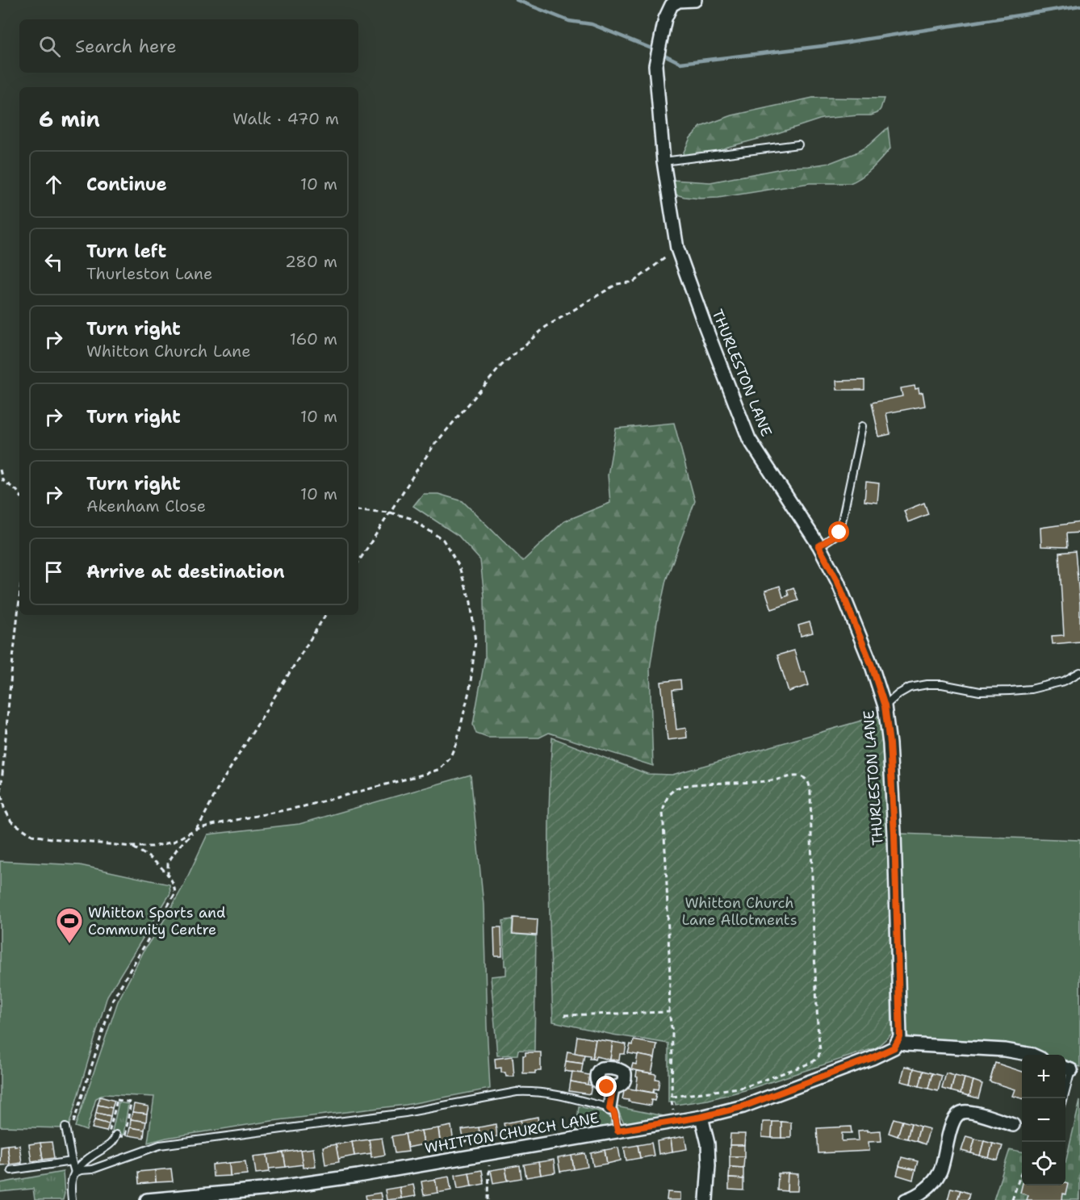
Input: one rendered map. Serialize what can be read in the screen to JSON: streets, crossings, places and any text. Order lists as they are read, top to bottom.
{
  "streets": {
    "street": ["THURLESTON LANE", "WHITTON CHURCH LANE"]
  },
  "crossings": [
    ["THURLESTON LANE", "WHITTON CHURCH LANE"]
  ],
  "parks": ["Whitton Church Lane Allotments"],
  "places": {
    "sports": ["Whitton Sports and Community Centre"]
  },
  "page": {
    "search": "Search here",
    "heading": ["6 min", "Walk · 470 m"],
    "list": [
      ["Continue", "10 m"],
      ["Turn left", "Thurleston Lane", "280 m"],
      ["Turn right", "Whitton Church Lane", "160 m"],
      ["Turn right", "10 m"],
      ["Turn right", "Akenham Close", "10 m"],
      "Arrive at destination"
    ],
    "map_buttons": ["+", "−"]
  }
}
